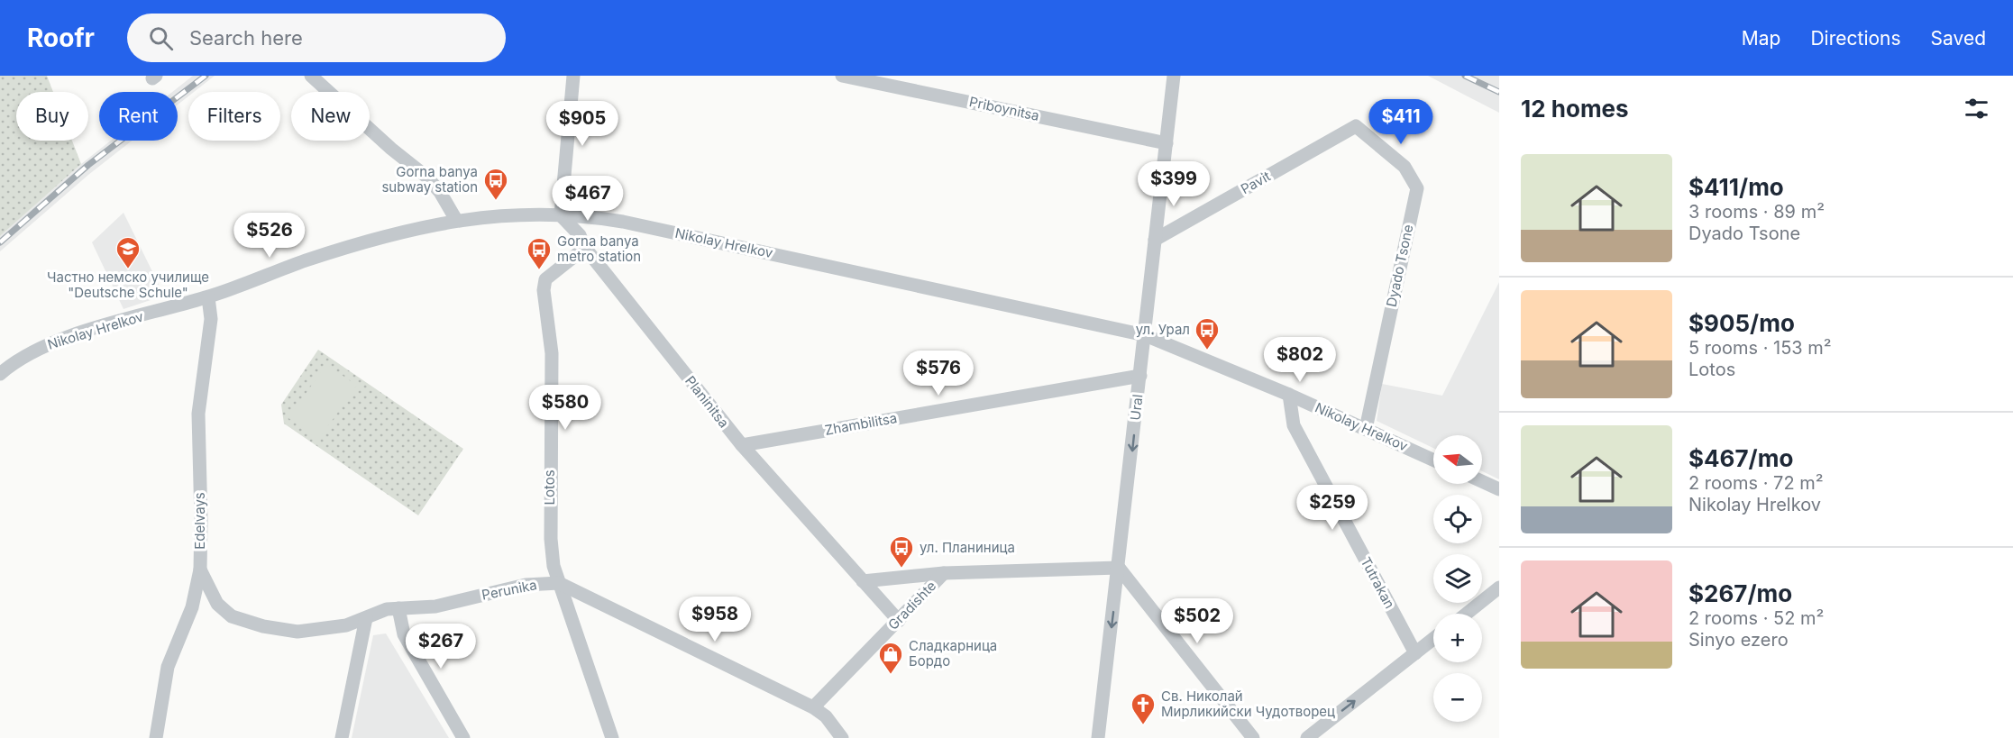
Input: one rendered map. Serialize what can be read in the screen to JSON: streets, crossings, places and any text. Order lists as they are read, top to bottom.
{
  "streets": {
    "street": [
      "Priboynitsa",
      "Pavit",
      "Nikolay Hrelkov",
      "Dyado Tsone",
      "Planinitsa",
      "Ural",
      "Zhambilitsa",
      "Lotos",
      "Edelvays",
      "Tutrakan",
      "Perunika",
      "Gradishte"
    ]
  },
  "crossings": [
    ["Priboynitsa", "Ural"],
    ["Pavit", "Dyado Tsone"],
    ["Pavit", "Ural"],
    ["Nikolay Hrelkov", "Dyado Tsone"],
    ["Nikolay Hrelkov", "Planinitsa"],
    ["Nikolay Hrelkov", "Ural"],
    ["Nikolay Hrelkov", "Edelvays"],
    ["Nikolay Hrelkov", "Tutrakan"],
    ["Planinitsa", "Zhambilitsa"],
    ["Planinitsa", "Lotos"],
    ["Planinitsa", "Gradishte"],
    ["Ural", "Zhambilitsa"],
    ["Lotos", "Perunika"],
    ["Edelvays", "Perunika"],
    ["Perunika", "Gradishte"]
  ],
  "one_way": ["Ural"],
  "places": {
    "bus stop": [
      "Gorna banya subway station",
      "Gorna banya metro station",
      "ул. Урал",
      "ул. Планиница"
    ],
    "school or university": ["Частно немско училище \"Deutsche Schule\""],
    "shop": ["Сладкарница Бордо"],
    "church": ["Св. Николай Мирликийски Чудотворец"]
  },
  "north": "left",
  "page": {
    "header": "Roofr",
    "search": "Search here",
    "nav": ["Map", "Directions", "Saved"],
    "heading": "12 homes",
    "chip": [
      "Buy",
      "Rent",
      "Filters",
      "New"
    ],
    "price": [
      "$411",
      "$905",
      "$399",
      "$467",
      "$526",
      "$802",
      "$576",
      "$580",
      "$259",
      "$958",
      "$502",
      "$267"
    ],
    "list": [
      {
        "name": "$411/mo",
        "note": "3 rooms · 89 m² · Dyado Tsone"
      },
      {
        "name": "$905/mo",
        "note": "5 rooms · 153 m² · Lotos"
      },
      {
        "name": "$467/mo",
        "note": "2 rooms · 72 m² · Nikolay Hrelkov"
      },
      {
        "name": "$267/mo",
        "note": "2 rooms · 52 m² · Sinyo ezero"
      }
    ],
    "map_buttons": ["+", "−"]
  }
}
